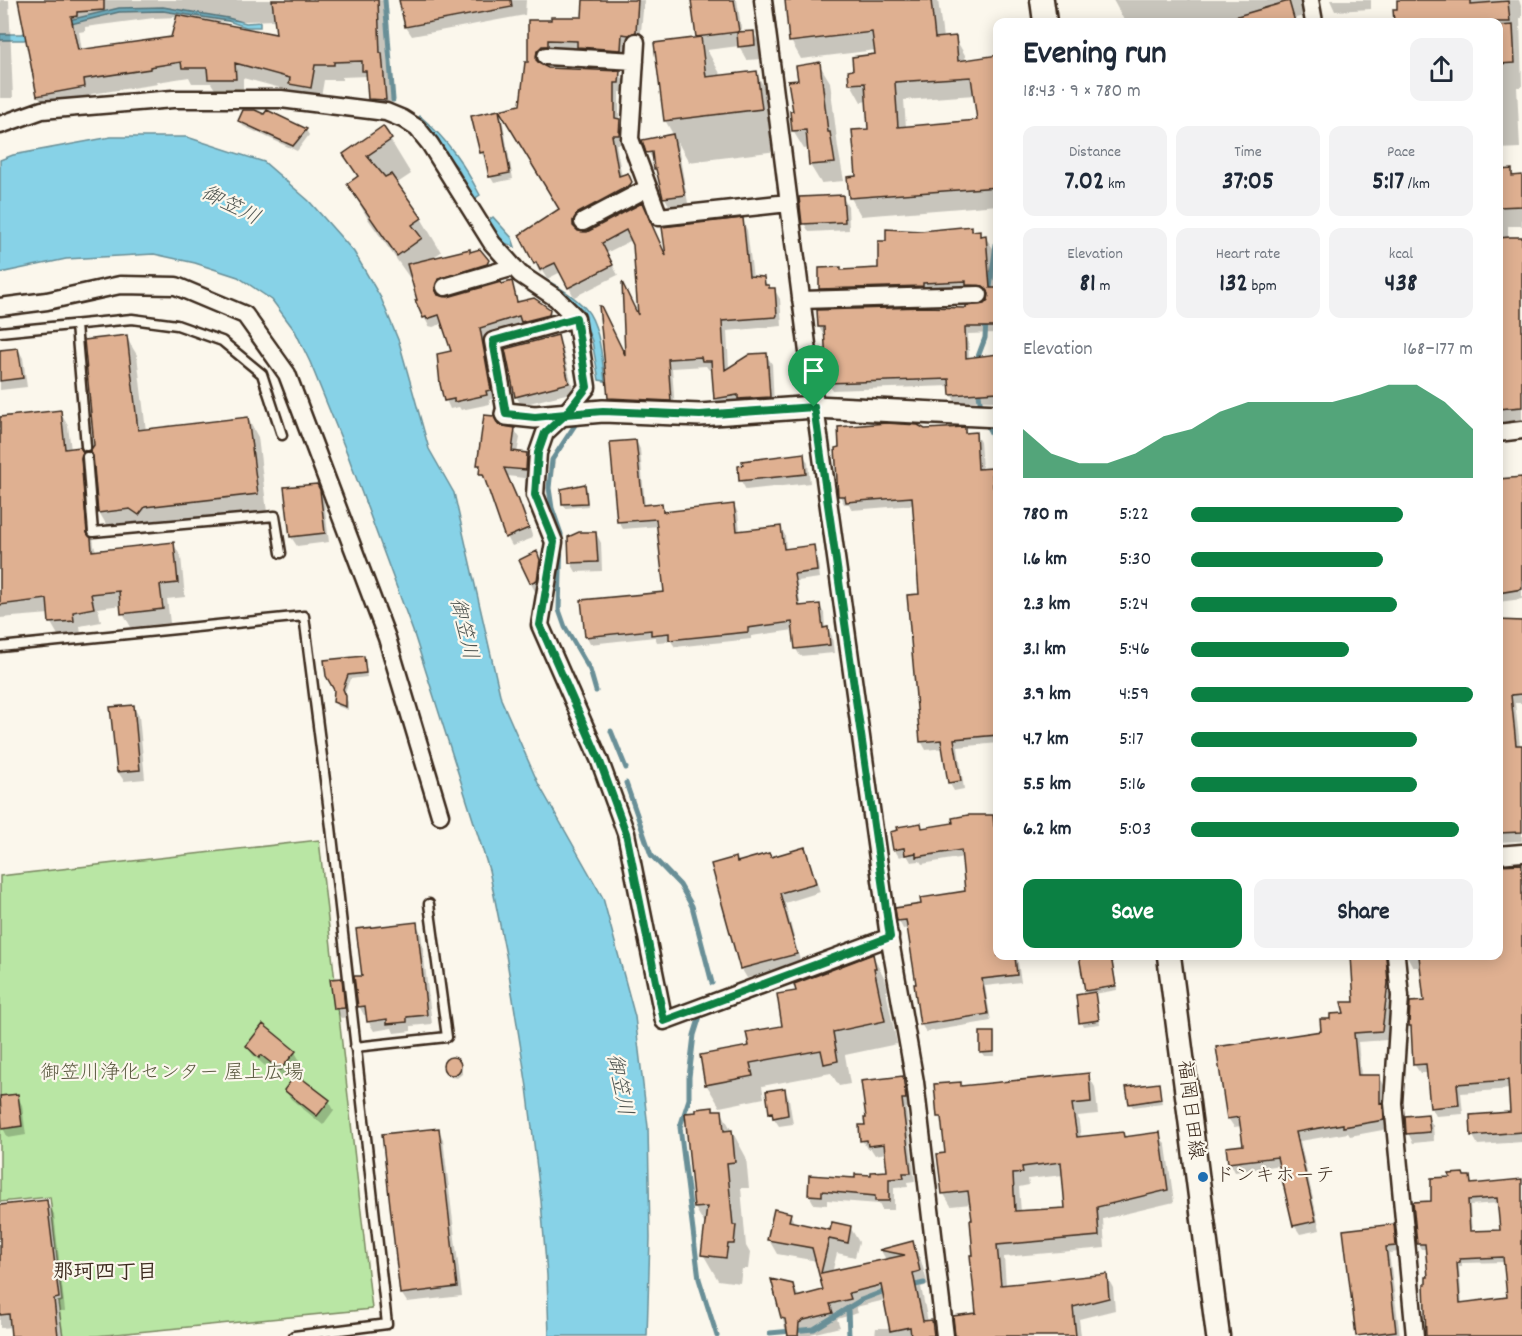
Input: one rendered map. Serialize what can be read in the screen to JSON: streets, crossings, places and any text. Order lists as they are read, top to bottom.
{
  "streets": {
    "main road": ["福岡日田線"]
  },
  "districts": ["那珂四丁目"],
  "water": ["御笠川"],
  "parks": ["御笠川浄化センター 屋上広場"],
  "places": ["ドンキホーテ"],
  "page": {
    "heading": ["Evening run", "18:43 · 9 × 780 m"],
    "stats": [
      ["Distance", "7.02 km"],
      ["Time", "37:05"],
      ["Pace", "5:17 /km"],
      ["Elevation", "81 m"],
      ["Heart rate", "132 bpm"],
      ["kcal", "438"]
    ],
    "chart": ["Elevation", "168–177 m"],
    "list": [
      {
        "name": "780 m",
        "note": "5:22"
      },
      {
        "name": "1.6 km",
        "note": "5:30"
      },
      {
        "name": "2.3 km",
        "note": "5:24"
      },
      {
        "name": "3.1 km",
        "note": "5:46"
      },
      {
        "name": "3.9 km",
        "note": "4:59"
      },
      {
        "name": "4.7 km",
        "note": "5:17"
      },
      {
        "name": "5.5 km",
        "note": "5:16"
      },
      {
        "name": "6.2 km",
        "note": "5:03"
      }
    ],
    "buttons": ["Save", "Share"]
  }
}
